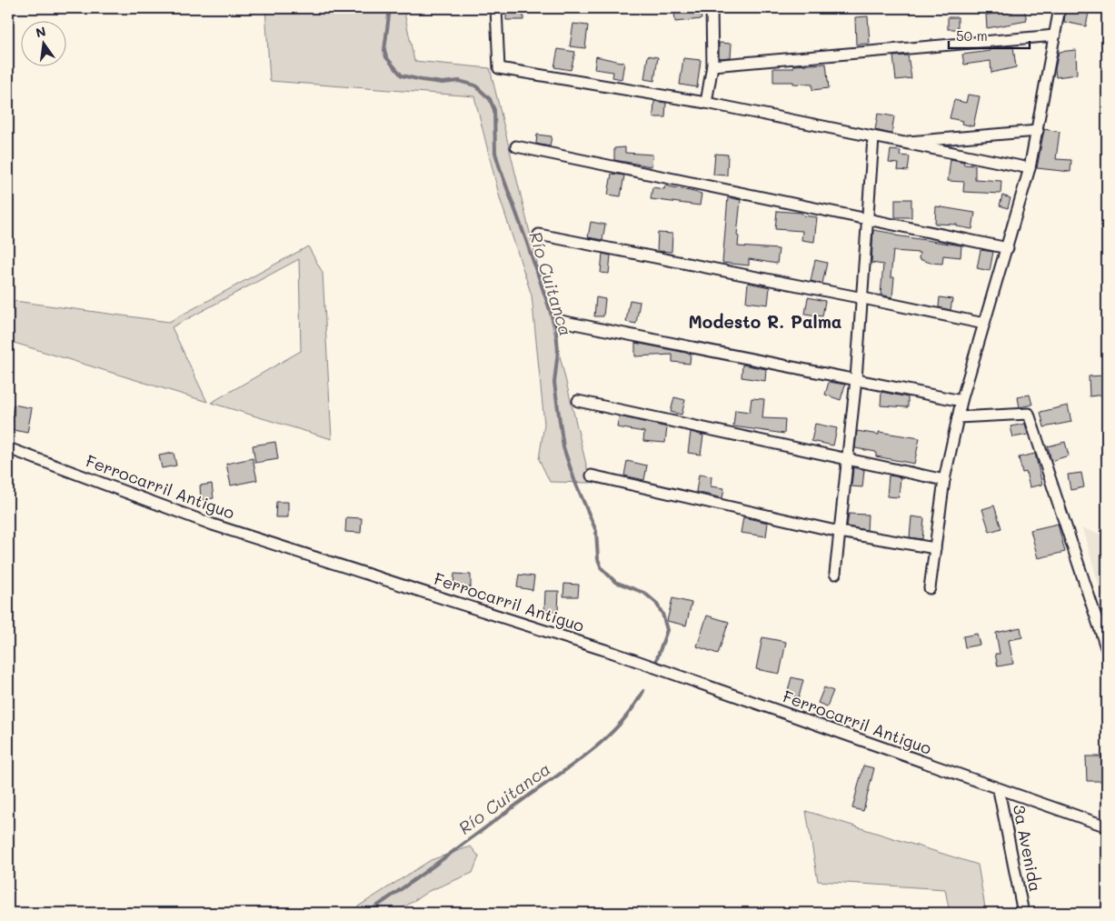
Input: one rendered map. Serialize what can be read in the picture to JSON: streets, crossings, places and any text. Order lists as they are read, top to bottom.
{
  "streets": {
    "street": ["Ferrocarril Antiguo", "3a Avenida"]
  },
  "crossings": [
    ["Ferrocarril Antiguo", "3a Avenida"]
  ],
  "districts": ["Modesto R. Palma"],
  "water": ["Río Cuitanca"],
  "scale_bar": "50 m",
  "north": "top"
}
